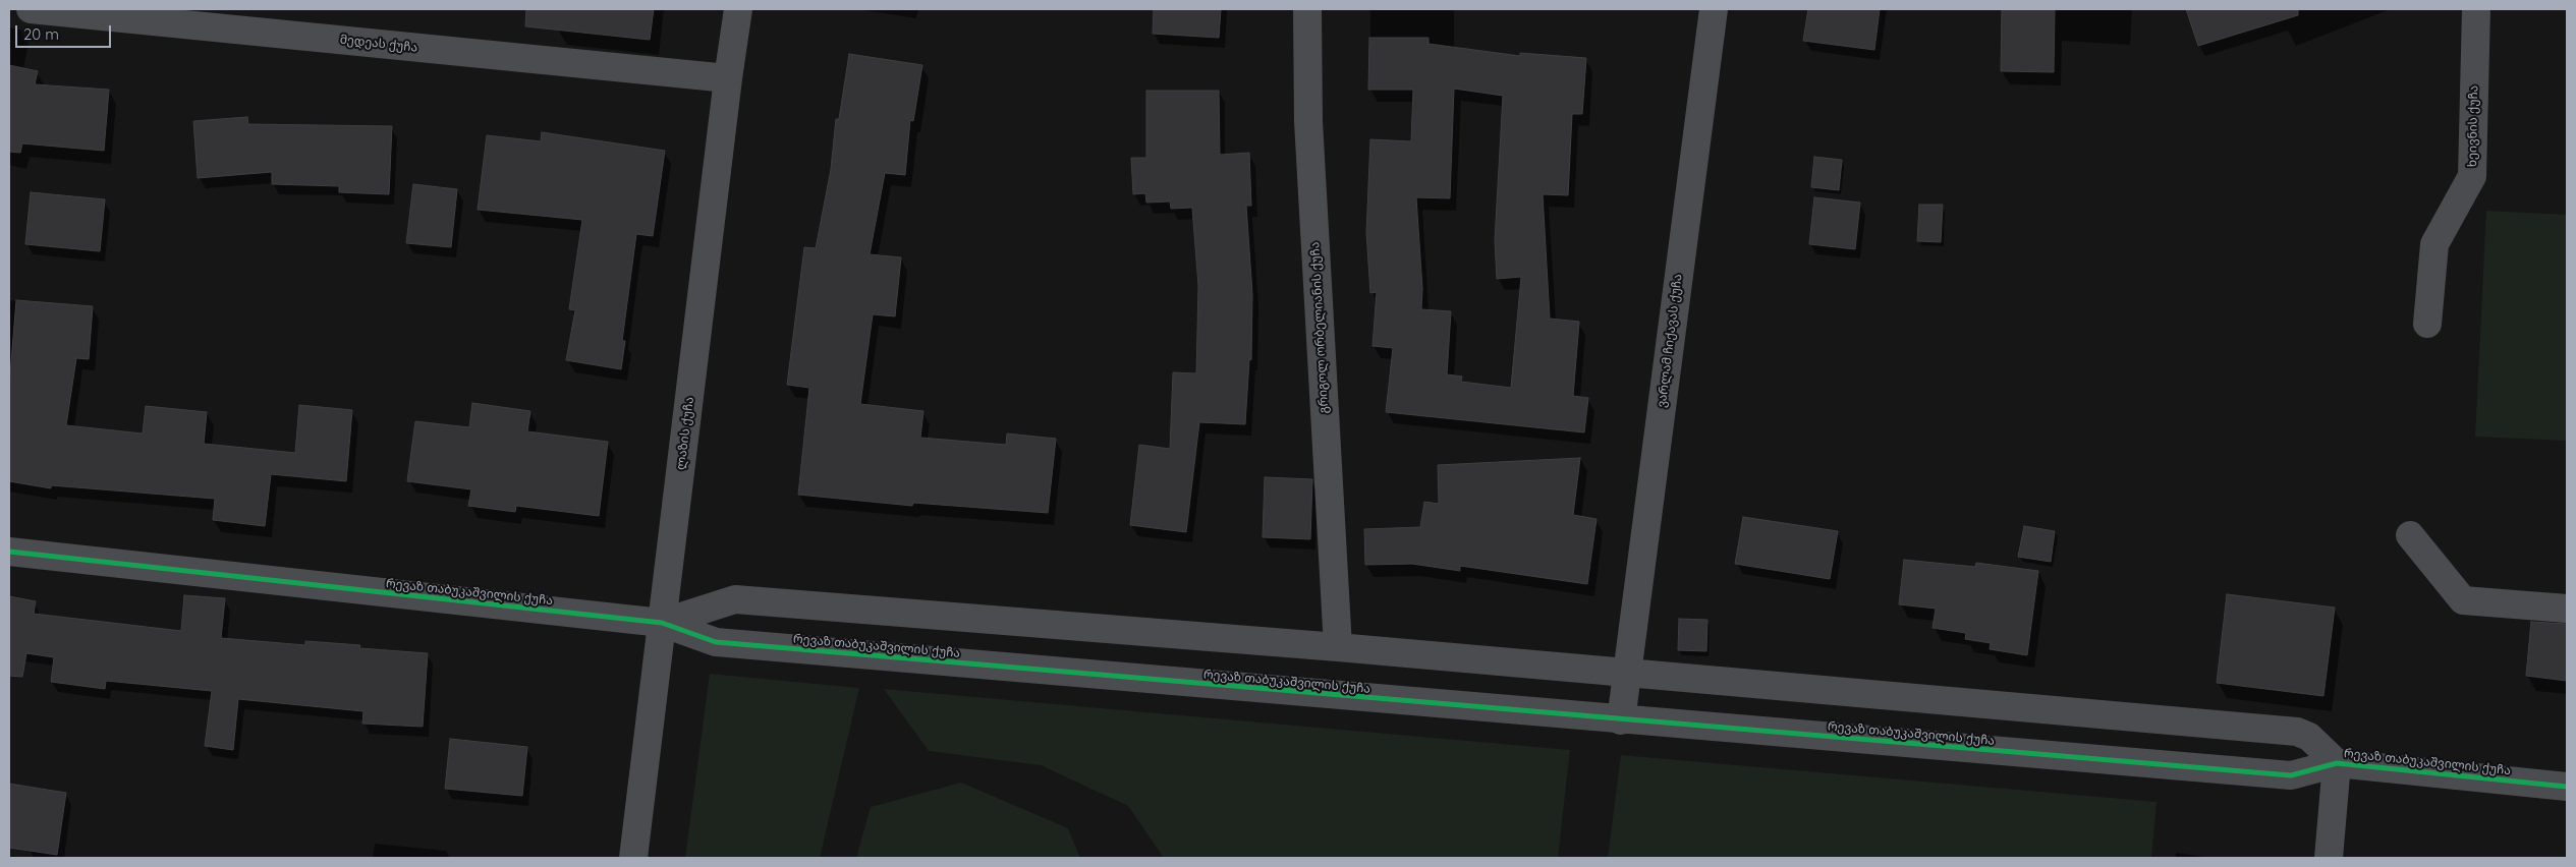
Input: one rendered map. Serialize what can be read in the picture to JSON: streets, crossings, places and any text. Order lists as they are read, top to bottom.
{
  "streets": {
    "street": [
      "მედეას ქუჩა",
      "ხეივნის ქუჩა",
      "გრიგოლ ორბელიანის ქუჩა",
      "ვარლამ ჩიქავას ქუჩა",
      "ლაზის ქუჩა",
      "რევაზ თაბუკაშვილის ქუჩა"
    ]
  },
  "crossings": [
    ["მედეას ქუჩა", "ლაზის ქუჩა"],
    ["გრიგოლ ორბელიანის ქუჩა", "რევაზ თაბუკაშვილის ქუჩა"],
    ["ვარლამ ჩიქავას ქუჩა", "რევაზ თაბუკაშვილის ქუჩა"],
    ["ლაზის ქუჩა", "რევაზ თაბუკაშვილის ქუჩა"]
  ],
  "scale_bar": "20 m"
}
